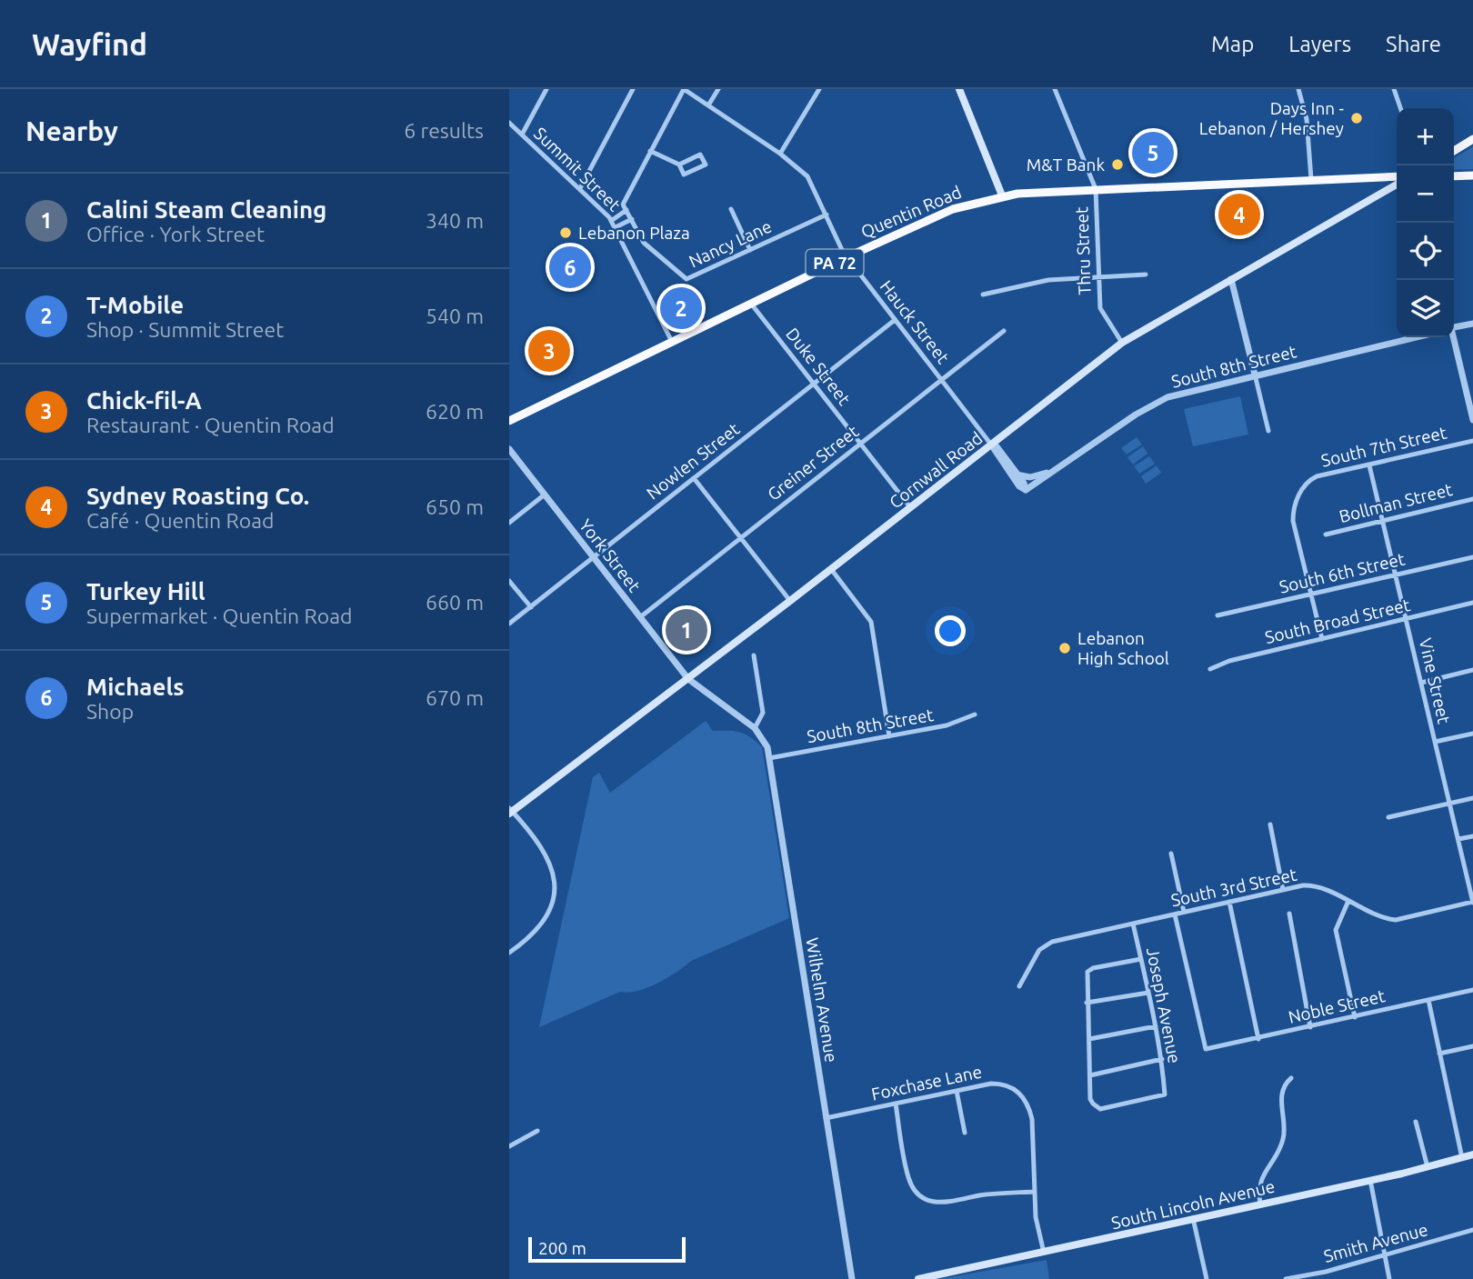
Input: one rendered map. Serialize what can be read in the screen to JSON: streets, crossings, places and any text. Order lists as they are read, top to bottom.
{
  "streets": {
    "highway": ["Quentin Road", "PA 72"],
    "main road": ["Cornwall Road", "South Lincoln Avenue"],
    "street": [
      "Summit Street",
      "Nancy Lane",
      "Thru Street",
      "Hauck Street",
      "Duke Street",
      "South 8th Street",
      "South 7th Street",
      "Nowlen Street",
      "Greiner Street",
      "Bollman Street",
      "York Street",
      "South 6th Street",
      "South Broad Street",
      "Vine Street",
      "South 3rd Street",
      "Wilhelm Avenue",
      "Joseph Avenue",
      "Noble Street",
      "Foxchase Lane",
      "Smith Avenue"
    ]
  },
  "crossings": [
    ["Summit Street", "Quentin Road"],
    ["Quentin Road", "Thru Street"],
    ["Quentin Road", "Hauck Street"],
    ["Quentin Road", "Duke Street"],
    ["Nancy Lane", "Hauck Street"],
    ["Thru Street", "Cornwall Road"],
    ["Hauck Street", "South 8th Street"],
    ["Hauck Street", "Nowlen Street"],
    ["Hauck Street", "Greiner Street"],
    ["Hauck Street", "Cornwall Road"],
    ["Duke Street", "Nowlen Street"],
    ["Duke Street", "Greiner Street"],
    ["Duke Street", "Cornwall Road"],
    ["South 8th Street", "Wilhelm Avenue"],
    ["South 7th Street", "South 6th Street"],
    ["South 7th Street", "Vine Street"],
    ["Nowlen Street", "York Street"],
    ["Greiner Street", "York Street"],
    ["Cornwall Road", "York Street"],
    ["Cornwall Road", "Wilhelm Avenue"],
    ["Bollman Street", "Vine Street"],
    ["York Street", "Wilhelm Avenue"],
    ["South 6th Street", "Vine Street"],
    ["South Broad Street", "Vine Street"],
    ["Vine Street", "South 3rd Street"],
    ["South 3rd Street", "Joseph Avenue"],
    ["South 3rd Street", "Noble Street"],
    ["Wilhelm Avenue", "Foxchase Lane"],
    ["Foxchase Lane", "South Lincoln Avenue"]
  ],
  "places": [
    "Days Inn - Lebanon / Hershey",
    "M&T Bank",
    "Lebanon Plaza",
    "Lebanon High School"
  ],
  "scale_bar": "200 m",
  "page": {
    "header": "Wayfind",
    "nav": ["Map", "Layers", "Share"],
    "heading": ["Nearby", "6 results"],
    "map_buttons": ["+", "−"],
    "pins": [
      "5",
      "4",
      "6",
      "2",
      "3",
      "1"
    ],
    "list": [
      {
        "mark": "1",
        "name": "Calini Steam Cleaning",
        "note": "Office · York Street",
        "value": "340 m"
      },
      {
        "mark": "2",
        "name": "T-Mobile",
        "note": "Shop · Summit Street",
        "value": "540 m"
      },
      {
        "mark": "3",
        "name": "Chick-fil-A",
        "note": "Restaurant · Quentin Road",
        "value": "620 m"
      },
      {
        "mark": "4",
        "name": "Sydney Roasting Co.",
        "note": "Café · Quentin Road",
        "value": "650 m"
      },
      {
        "mark": "5",
        "name": "Turkey Hill",
        "note": "Supermarket · Quentin Road",
        "value": "660 m"
      },
      {
        "mark": "6",
        "name": "Michaels",
        "note": "Shop",
        "value": "670 m"
      }
    ],
    "scale": "200 m"
  }
}
